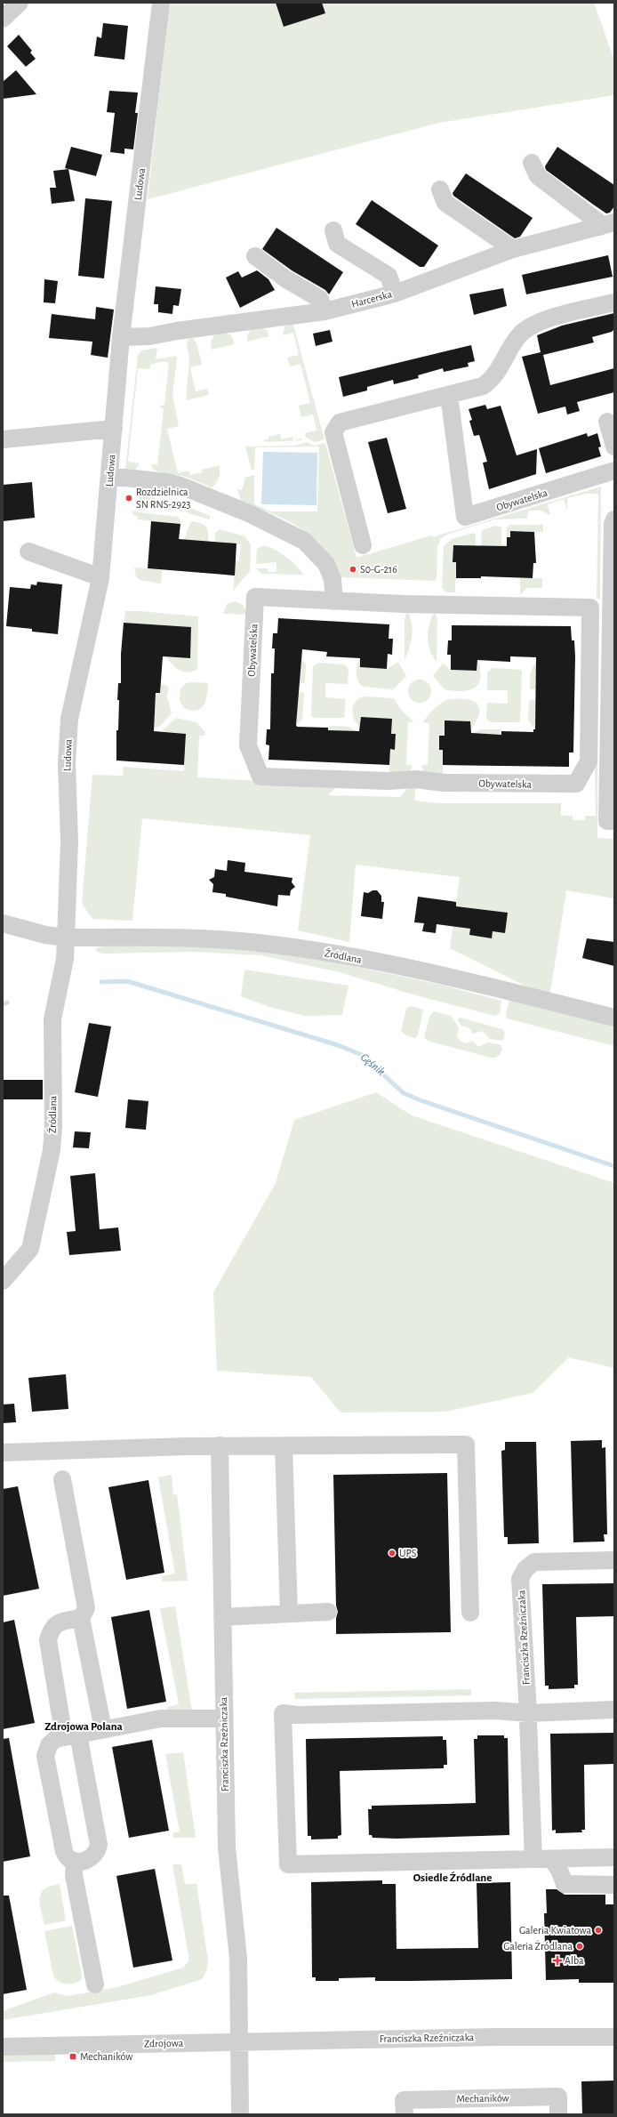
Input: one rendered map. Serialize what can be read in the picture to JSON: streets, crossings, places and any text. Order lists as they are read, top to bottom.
{
  "streets": {
    "street": [
      "Ludowa",
      "Harcerska",
      "Obywatelska",
      "Źródlana",
      "Franciszka Rzeźniczaka",
      "Zdrojowa",
      "Mechaników"
    ]
  },
  "crossings": [
    ["Ludowa", "Harcerska"],
    ["Ludowa", "Źródlana"],
    ["Franciszka Rzeźniczaka", "Zdrojowa"]
  ],
  "districts": ["Zdrojowa Polana", "Osiedle Źródlane"],
  "water": ["Gęśnik"],
  "places": {
    "other": [
      "Rozdzielnica SN RNS-2923",
      "S0-G-216",
      "UPS",
      "Galeria Kwiatowa",
      "Galeria Źródlana"
    ],
    "health": ["Alba"],
    "transit": ["Mechaników"]
  }
}
